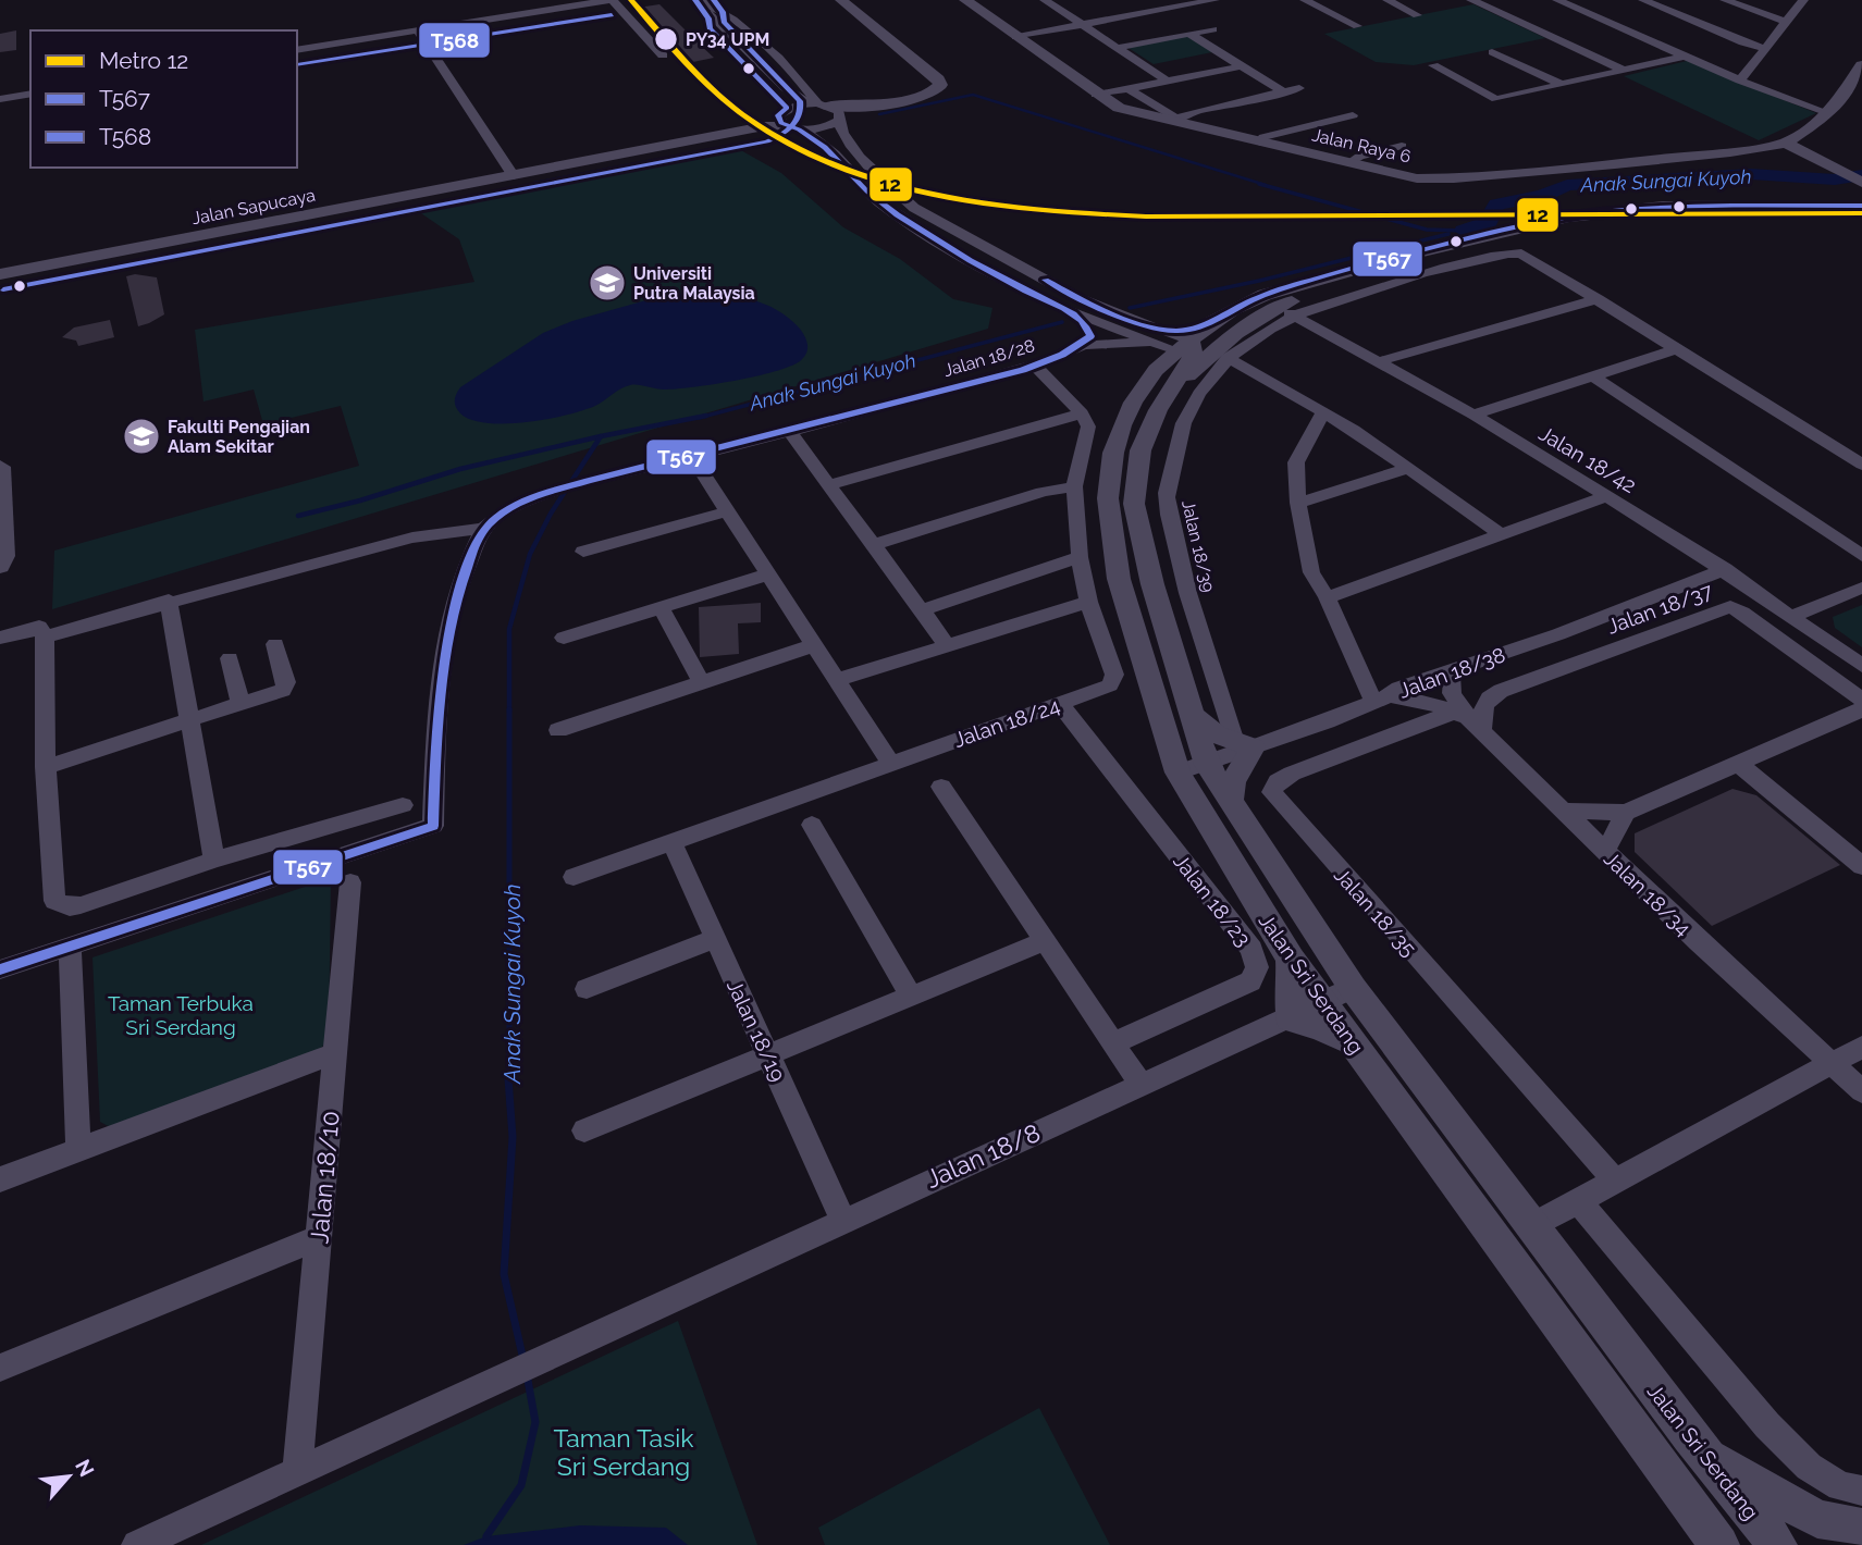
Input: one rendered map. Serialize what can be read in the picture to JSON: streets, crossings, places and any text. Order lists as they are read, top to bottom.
{
  "streets": {
    "street": [
      "Jalan Raya 6",
      "Jalan Sapucaya",
      "Jalan 18/28",
      "Jalan 18/42",
      "Jalan 18/39",
      "Jalan 18/37",
      "Jalan 18/38",
      "Jalan 18/24",
      "Jalan 18/34",
      "Jalan 18/23",
      "Jalan 18/35",
      "Jalan Sri Serdang",
      "Jalan 18/19",
      "Jalan 18/8",
      "Jalan 18/10"
    ]
  },
  "crossings": [
    ["Jalan 18/42", "Jalan 18/39"],
    ["Jalan 18/42", "Jalan 18/38"],
    ["Jalan 18/39", "Jalan 18/38"],
    ["Jalan 18/37", "Jalan 18/34"],
    ["Jalan 18/37", "Jalan 18/35"],
    ["Jalan 18/38", "Jalan Sri Serdang"],
    ["Jalan 18/24", "Jalan 18/23"],
    ["Jalan 18/24", "Jalan 18/19"],
    ["Jalan 18/34", "Jalan 18/35"],
    ["Jalan Sri Serdang", "Jalan 18/8"],
    ["Jalan 18/19", "Jalan 18/8"],
    ["Jalan 18/8", "Jalan 18/10"]
  ],
  "water": ["Anak Sungai Kuyoh"],
  "parks": ["Taman Terbuka Sri Serdang", "Taman Tasik Sri Serdang"],
  "places": {
    "other": ["PY34 UPM"],
    "school or university": ["Universiti Putra Malaysia", "Fakulti Pengajian Alam Sekitar"]
  },
  "lines": ["metro line 12", "transit line T567", "transit line T568"],
  "legend": ["Metro 12", "T567", "T568"],
  "north": "top right"
}
